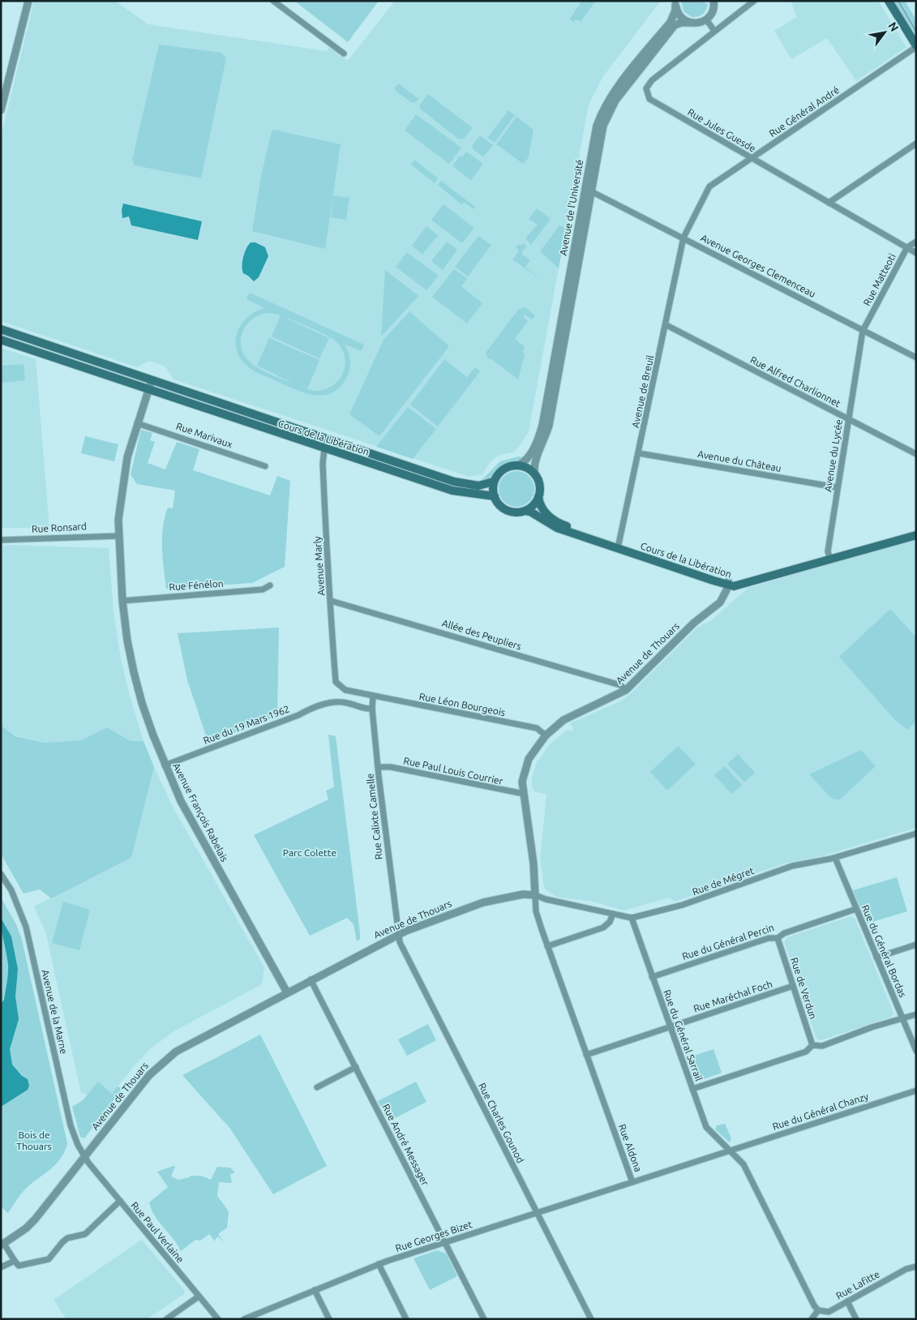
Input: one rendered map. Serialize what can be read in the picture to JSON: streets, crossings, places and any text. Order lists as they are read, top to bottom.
{
  "streets": {
    "main road": ["Cours de la Libération"],
    "street": [
      "Rue Général André",
      "Rue Jules Guesde",
      "Avenue de l'Université",
      "Avenue Georges Clemenceau",
      "Rue Matteoti",
      "Rue Alfred Charlionnet",
      "Avenue de Breuil",
      "Rue Marivaux",
      "Avenue du Lycée",
      "Avenue du Château",
      "Rue Ronsard",
      "Avenue Marly",
      "Rue Fénélon",
      "Allée des Peupliers",
      "Avenue de Thouars",
      "Rue Léon Bourgeois",
      "Rue du 19 Mars 1962",
      "Rue Paul Louis Courrier",
      "Avenue François Rabelais",
      "Rue Calixte Camelle",
      "Rue de Mégret",
      "Rue du Général Percin",
      "Rue du Général Bordas",
      "Rue de Verdun",
      "Rue Maréchal Foch",
      "Avenue de la Marne",
      "Rue du Général Sarrail",
      "Rue du Général Chanzy",
      "Rue Charles Gounod",
      "Rue André Messager",
      "Rue Aldona",
      "Rue Paul Verlaine",
      "Rue Georges Bizet",
      "Rue Lafitte"
    ]
  },
  "crossings": [
    ["Rue Général André", "Rue Jules Guesde"],
    ["Rue Général André", "Avenue Georges Clemenceau"],
    ["Rue Général André", "Avenue de Breuil"],
    ["Rue Jules Guesde", "Rue Matteoti"],
    ["Avenue de l'Université", "Avenue Georges Clemenceau"],
    ["Avenue de l'Université", "Cours de la Libération"],
    ["Avenue Georges Clemenceau", "Rue Matteoti"],
    ["Avenue Georges Clemenceau", "Avenue de Breuil"],
    ["Avenue Georges Clemenceau", "Avenue du Lycée"],
    ["Rue Matteoti", "Avenue du Lycée"],
    ["Rue Alfred Charlionnet", "Avenue de Breuil"],
    ["Rue Alfred Charlionnet", "Avenue du Lycée"],
    ["Avenue de Breuil", "Cours de la Libération"],
    ["Avenue de Breuil", "Avenue du Château"],
    ["Rue Marivaux", "Avenue François Rabelais"],
    ["Cours de la Libération", "Avenue du Lycée"],
    ["Cours de la Libération", "Avenue Marly"],
    ["Cours de la Libération", "Avenue de Thouars"],
    ["Cours de la Libération", "Avenue François Rabelais"],
    ["Avenue du Lycée", "Avenue du Château"],
    ["Rue Ronsard", "Avenue François Rabelais"],
    ["Avenue Marly", "Allée des Peupliers"],
    ["Avenue Marly", "Rue Léon Bourgeois"],
    ["Rue Fénélon", "Avenue François Rabelais"],
    ["Allée des Peupliers", "Avenue de Thouars"],
    ["Avenue de Thouars", "Rue Léon Bourgeois"],
    ["Avenue de Thouars", "Rue Paul Louis Courrier"],
    ["Avenue de Thouars", "Avenue François Rabelais"],
    ["Avenue de Thouars", "Rue Calixte Camelle"],
    ["Avenue de Thouars", "Rue de Mégret"],
    ["Avenue de Thouars", "Avenue de la Marne"],
    ["Avenue de Thouars", "Rue Charles Gounod"],
    ["Avenue de Thouars", "Rue André Messager"],
    ["Avenue de Thouars", "Rue Aldona"],
    ["Avenue de Thouars", "Rue Paul Verlaine"],
    ["Rue Léon Bourgeois", "Rue Calixte Camelle"],
    ["Rue du 19 Mars 1962", "Avenue François Rabelais"],
    ["Rue du 19 Mars 1962", "Rue Calixte Camelle"],
    ["Rue Paul Louis Courrier", "Rue Calixte Camelle"],
    ["Rue Calixte Camelle", "Rue Charles Gounod"],
    ["Rue de Mégret", "Rue du Général Bordas"],
    ["Rue de Mégret", "Rue du Général Sarrail"],
    ["Rue de Mégret", "Rue Aldona"],
    ["Rue du Général Percin", "Rue du Général Bordas"],
    ["Rue du Général Percin", "Rue de Verdun"],
    ["Rue du Général Percin", "Rue du Général Sarrail"],
    ["Rue de Verdun", "Rue Maréchal Foch"],
    ["Rue Maréchal Foch", "Rue du Général Sarrail"],
    ["Rue Maréchal Foch", "Rue Aldona"],
    ["Avenue de la Marne", "Rue Paul Verlaine"],
    ["Rue du Général Sarrail", "Rue du Général Chanzy"],
    ["Rue du Général Sarrail", "Rue Aldona"],
    ["Rue du Général Chanzy", "Rue Aldona"],
    ["Rue Charles Gounod", "Rue Georges Bizet"],
    ["Rue André Messager", "Rue Georges Bizet"],
    ["Rue Aldona", "Rue Georges Bizet"]
  ],
  "parks": ["Parc Colette", "Bois de Thouars"],
  "north": "top right"
}
